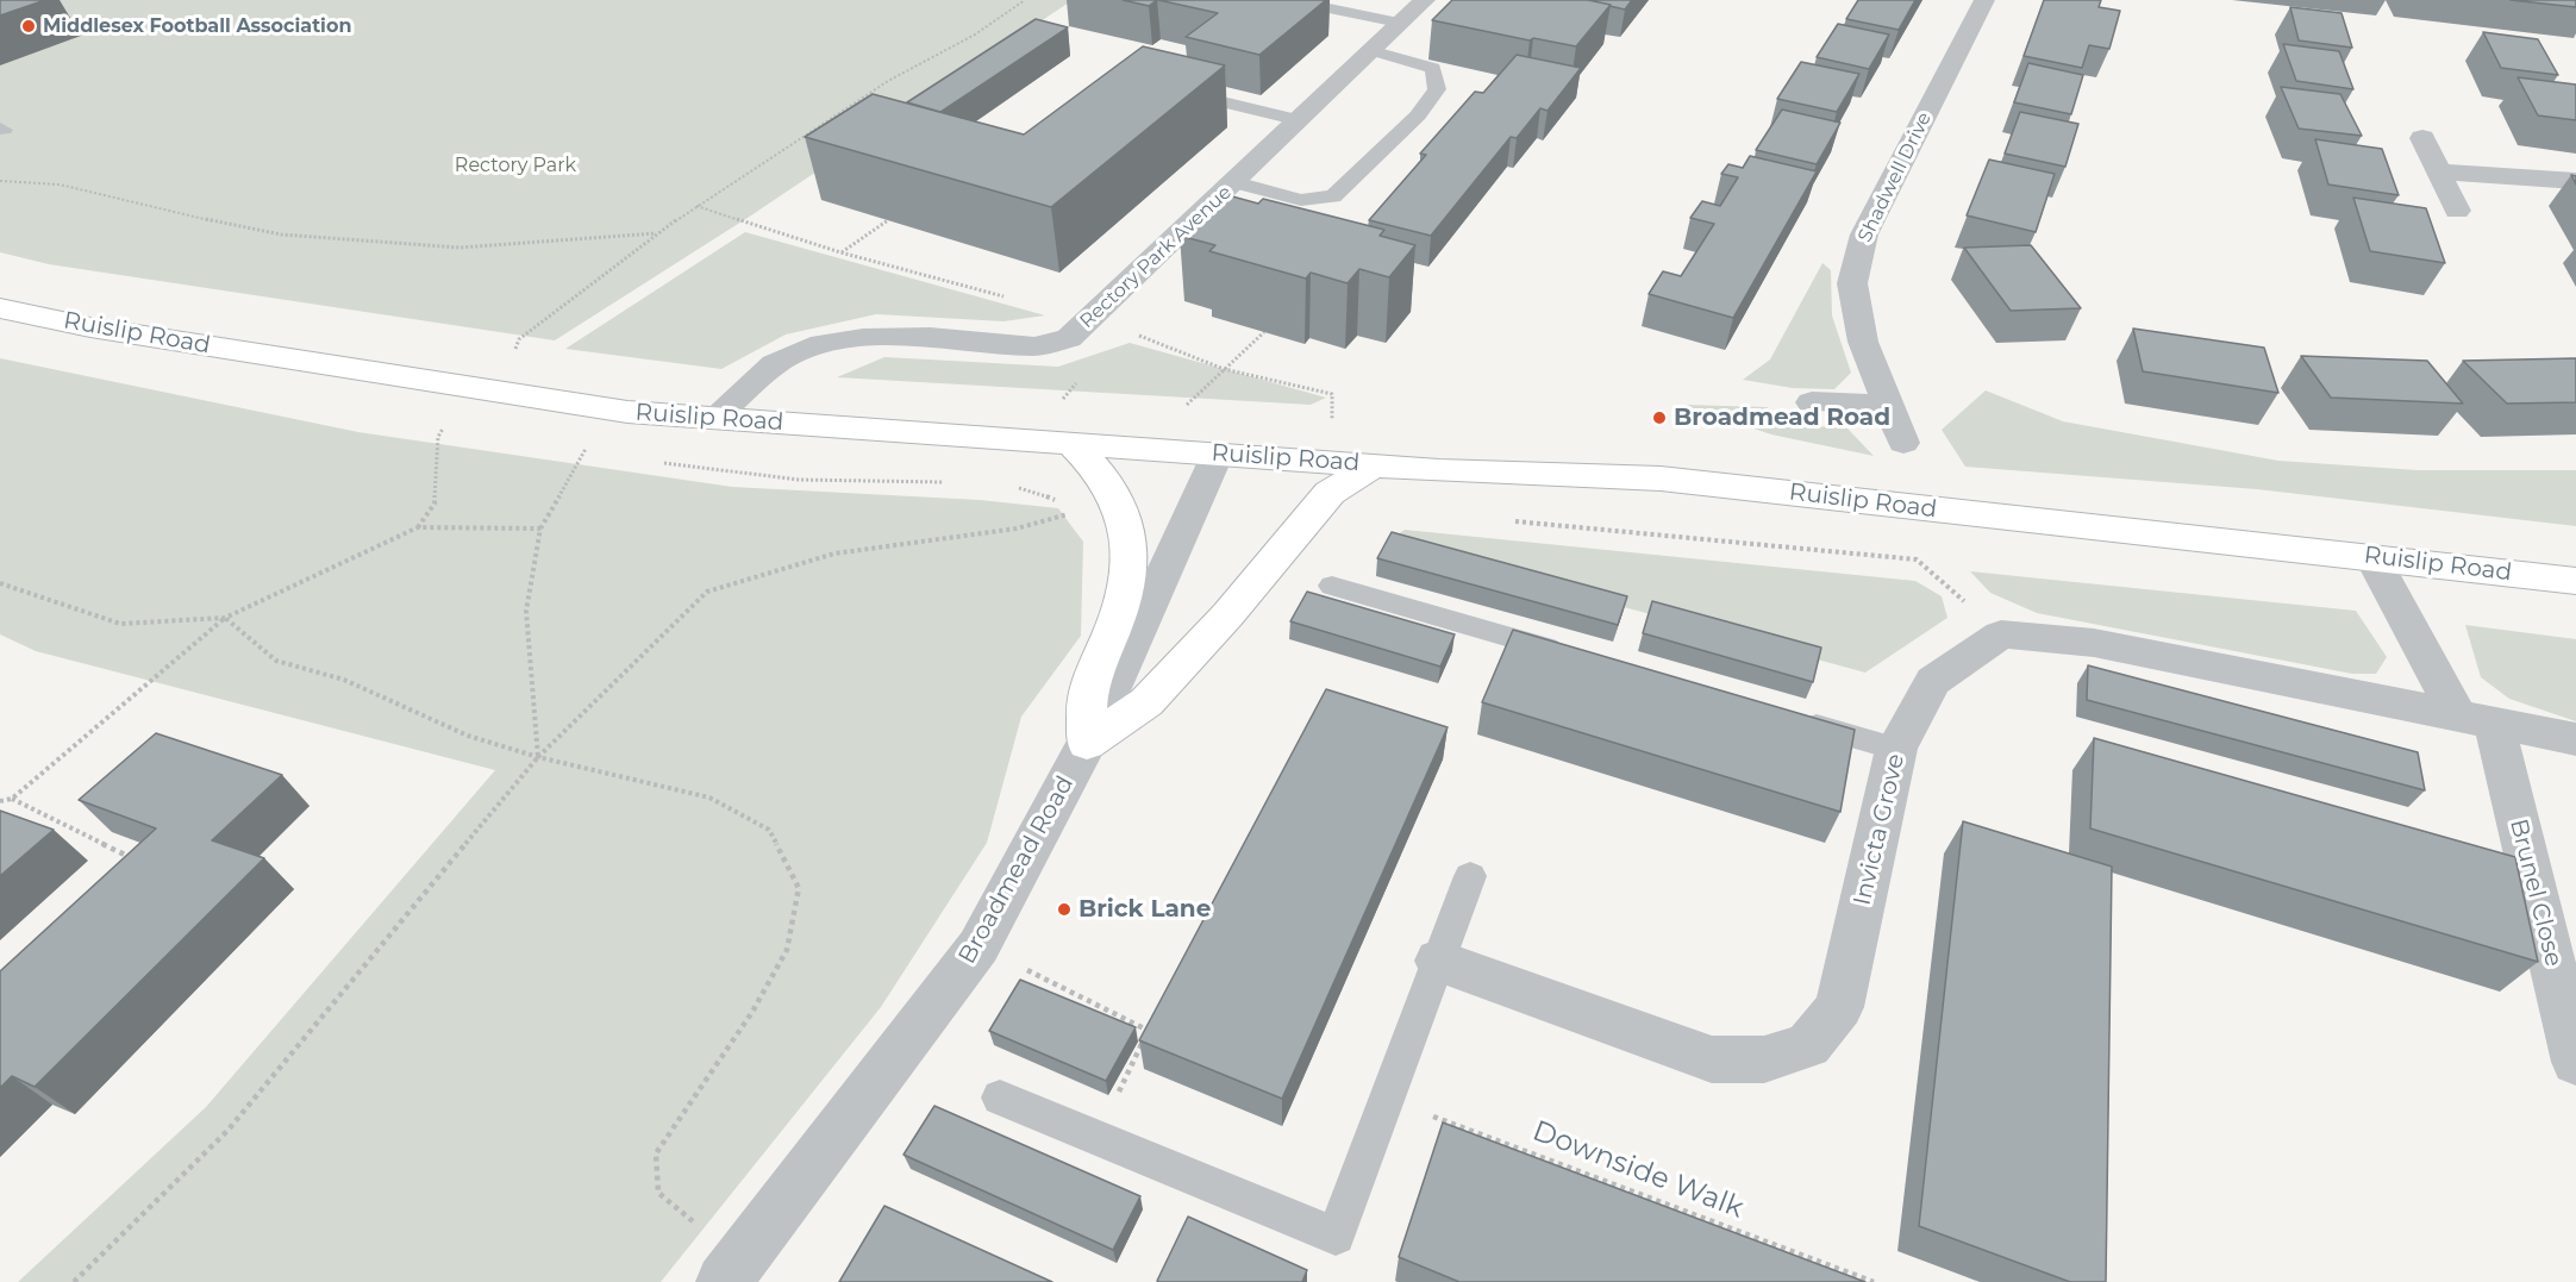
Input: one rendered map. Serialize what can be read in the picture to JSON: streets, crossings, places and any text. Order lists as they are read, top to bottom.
{
  "streets": {
    "main road": ["Ruislip Road"],
    "street": [
      "Shadwell Drive",
      "Rectory Park Avenue",
      "Invicta Grove",
      "Broadmead Road",
      "Brunel Close"
    ],
    "path": ["Downside Walk"]
  },
  "crossings": [
    ["Rectory Park Avenue", "Ruislip Road"],
    ["Ruislip Road", "Broadmead Road"]
  ],
  "parks": ["Rectory Park"],
  "places": ["Middlesex Football Association", "Broadmead Road", "Brick Lane"]
}
